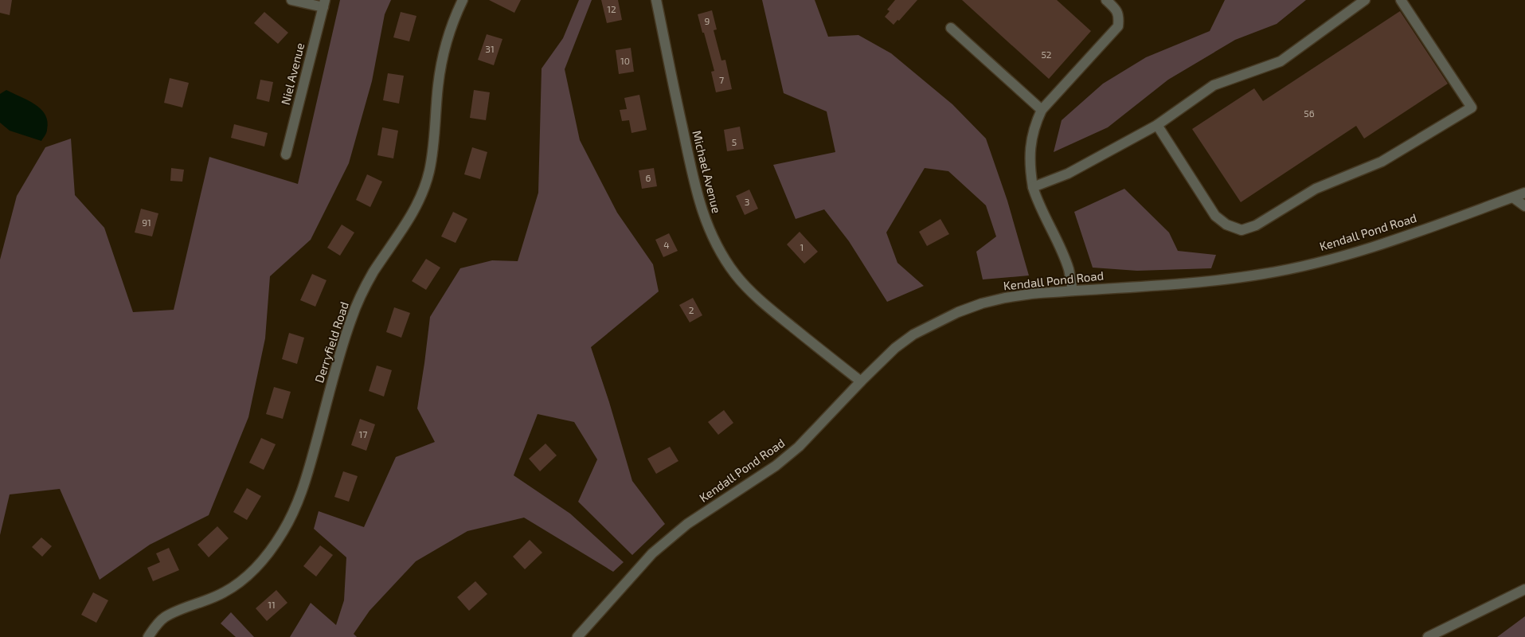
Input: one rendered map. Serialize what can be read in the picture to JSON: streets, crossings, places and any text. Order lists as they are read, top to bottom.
{
  "streets": {
    "street": [
      "Niel Avenue",
      "Michael Avenue",
      "Kendall Pond Road",
      "Derryfield Road"
    ]
  },
  "crossings": [
    ["Michael Avenue", "Kendall Pond Road"]
  ],
  "house_numbers": [
    "12",
    "9",
    "31",
    "52",
    "10",
    "7",
    "56",
    "5",
    "6",
    "3",
    "91",
    "4",
    "1",
    "2",
    "17",
    "11"
  ]
}
